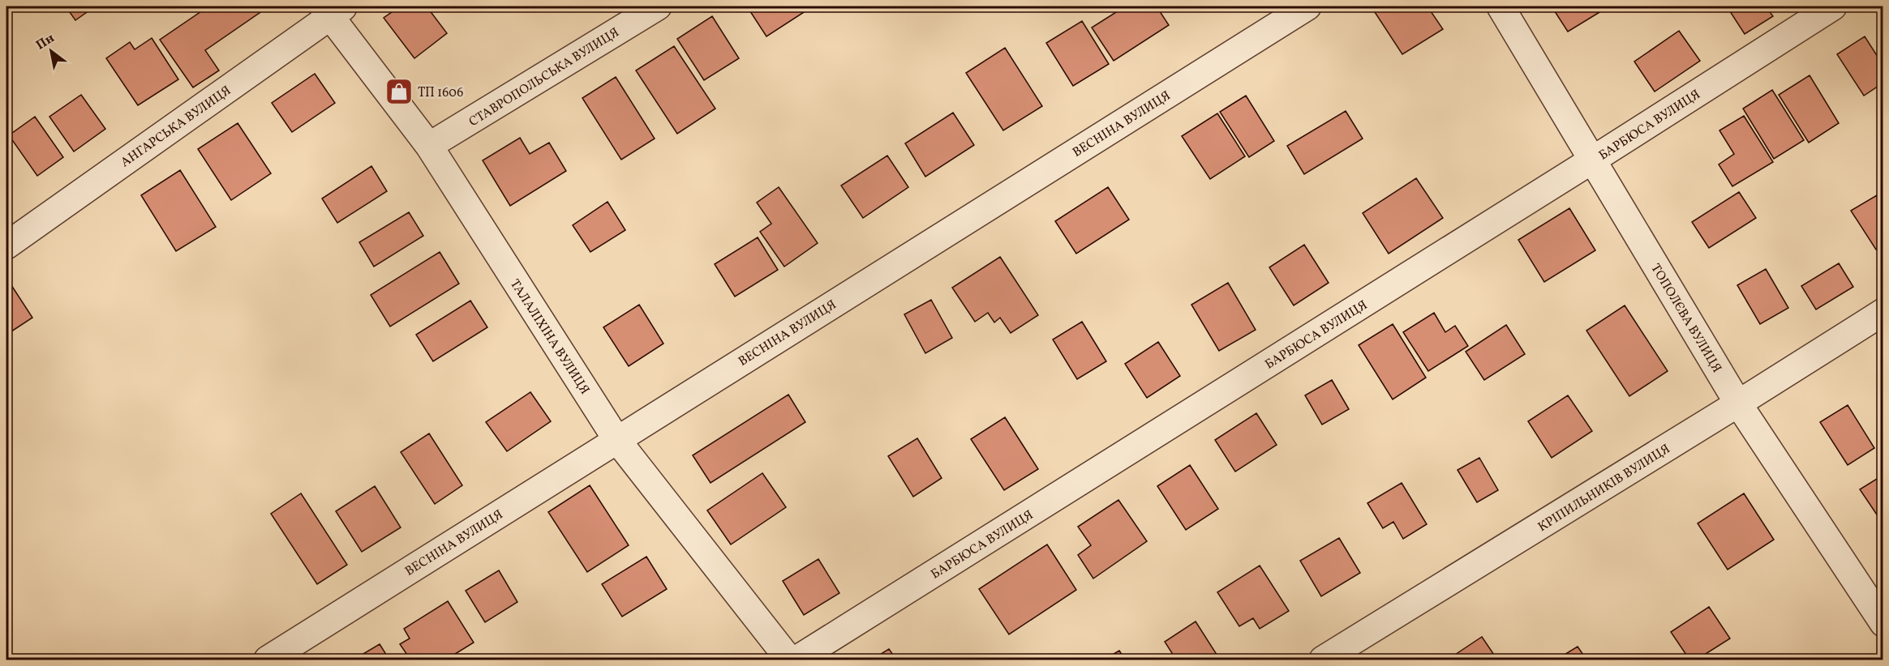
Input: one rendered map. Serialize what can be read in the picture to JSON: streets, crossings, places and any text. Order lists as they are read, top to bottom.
{
  "streets": {
    "street": [
      "СТАВРОПОЛЬСЬКА ВУЛИЦЯ",
      "ВЕСНІНА ВУЛИЦЯ",
      "БАРБЮСА ВУЛИЦЯ",
      "АНГАРСЬКА ВУЛИЦЯ",
      "ТОПОЛЄВА ВУЛИЦЯ",
      "ТАЛАЛІХІНА ВУЛИЦЯ",
      "КРІПИЛЬНИКІВ ВУЛИЦЯ"
    ]
  },
  "crossings": [
    ["СТАВРОПОЛЬСЬКА ВУЛИЦЯ", "ТАЛАЛІХІНА ВУЛИЦЯ"],
    ["ВЕСНІНА ВУЛИЦЯ", "ТАЛАЛІХІНА ВУЛИЦЯ"],
    ["БАРБЮСА ВУЛИЦЯ", "ТОПОЛЄВА ВУЛИЦЯ"],
    ["АНГАРСЬКА ВУЛИЦЯ", "ТАЛАЛІХІНА ВУЛИЦЯ"],
    ["ТОПОЛЄВА ВУЛИЦЯ", "КРІПИЛЬНИКІВ ВУЛИЦЯ"]
  ],
  "places": {
    "shop": ["ТП 1606"]
  },
  "north": "top left"
}
